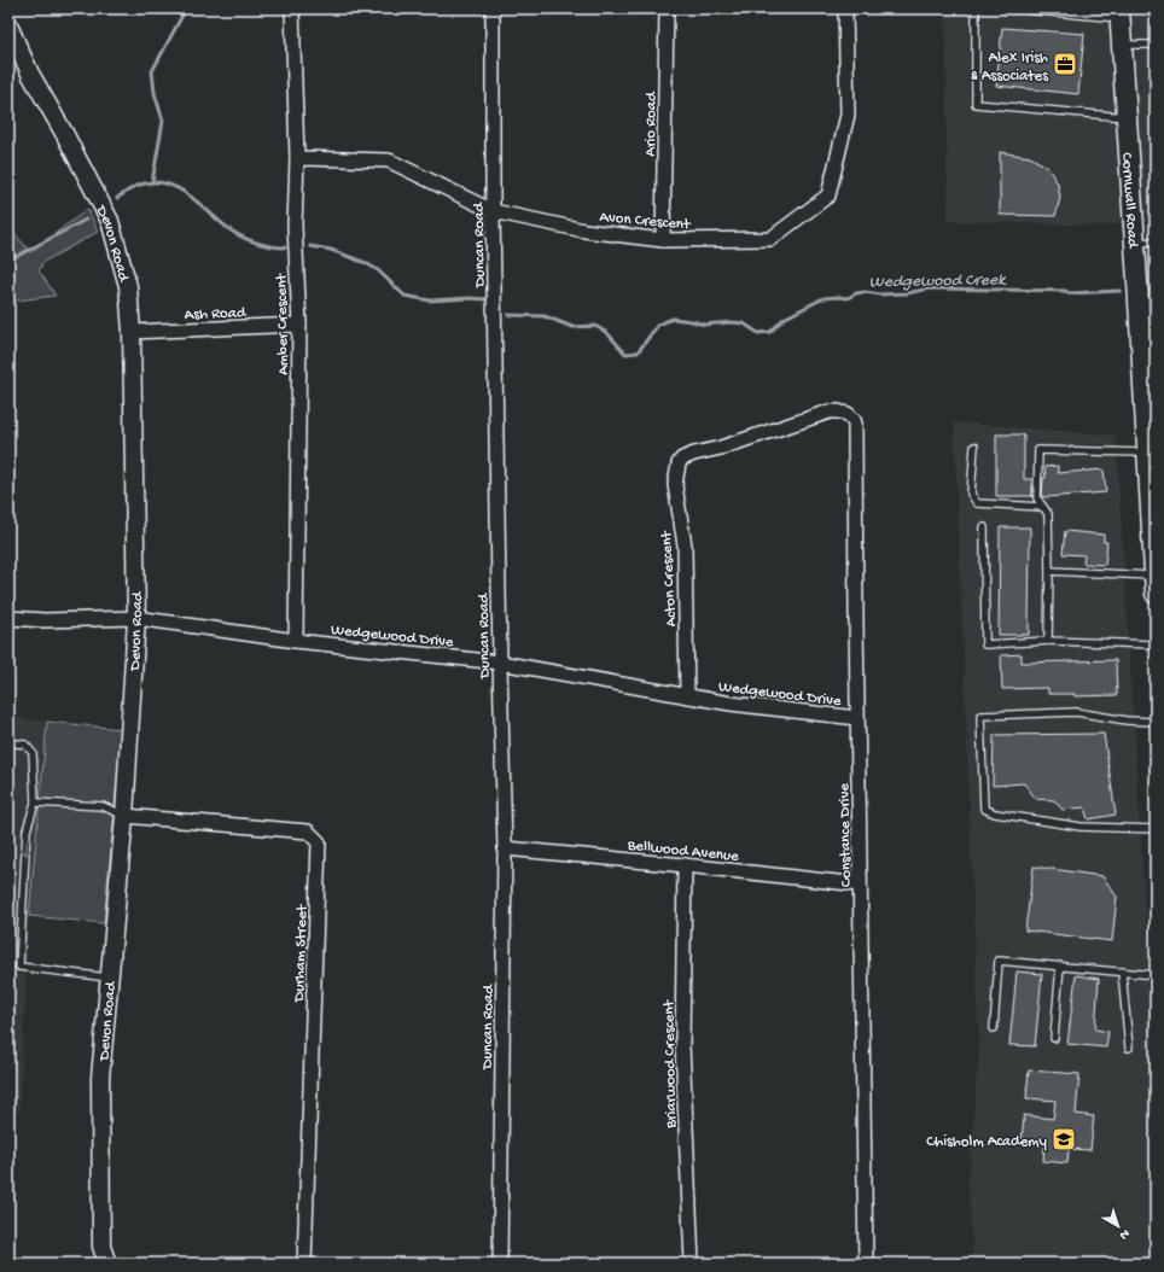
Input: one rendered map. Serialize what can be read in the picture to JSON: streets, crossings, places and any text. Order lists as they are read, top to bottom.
{
  "streets": {
    "main road": ["Cornwall Road"],
    "street": [
      "Ario Road",
      "Avon Crescent",
      "Devon Road",
      "Duncan Road",
      "Ash Road",
      "Amber Crescent",
      "Acton Crescent",
      "Wedgewood Drive",
      "Constance Drive",
      "Bellwood Avenue",
      "Durham Street",
      "Briarwood Crescent"
    ]
  },
  "crossings": [
    ["Ario Road", "Avon Crescent"],
    ["Avon Crescent", "Duncan Road"],
    ["Avon Crescent", "Amber Crescent"],
    ["Devon Road", "Ash Road"],
    ["Devon Road", "Wedgewood Drive"],
    ["Devon Road", "Durham Street"],
    ["Duncan Road", "Wedgewood Drive"],
    ["Duncan Road", "Bellwood Avenue"],
    ["Ash Road", "Amber Crescent"],
    ["Amber Crescent", "Wedgewood Drive"],
    ["Acton Crescent", "Wedgewood Drive"],
    ["Acton Crescent", "Constance Drive"],
    ["Wedgewood Drive", "Constance Drive"],
    ["Constance Drive", "Bellwood Avenue"],
    ["Bellwood Avenue", "Briarwood Crescent"]
  ],
  "water": ["Wedgewood Creek"],
  "places": {
    "office": ["Alex Irish & Associates"],
    "school or university": ["Chisholm Academy"]
  },
  "north": "bottom right"
}
